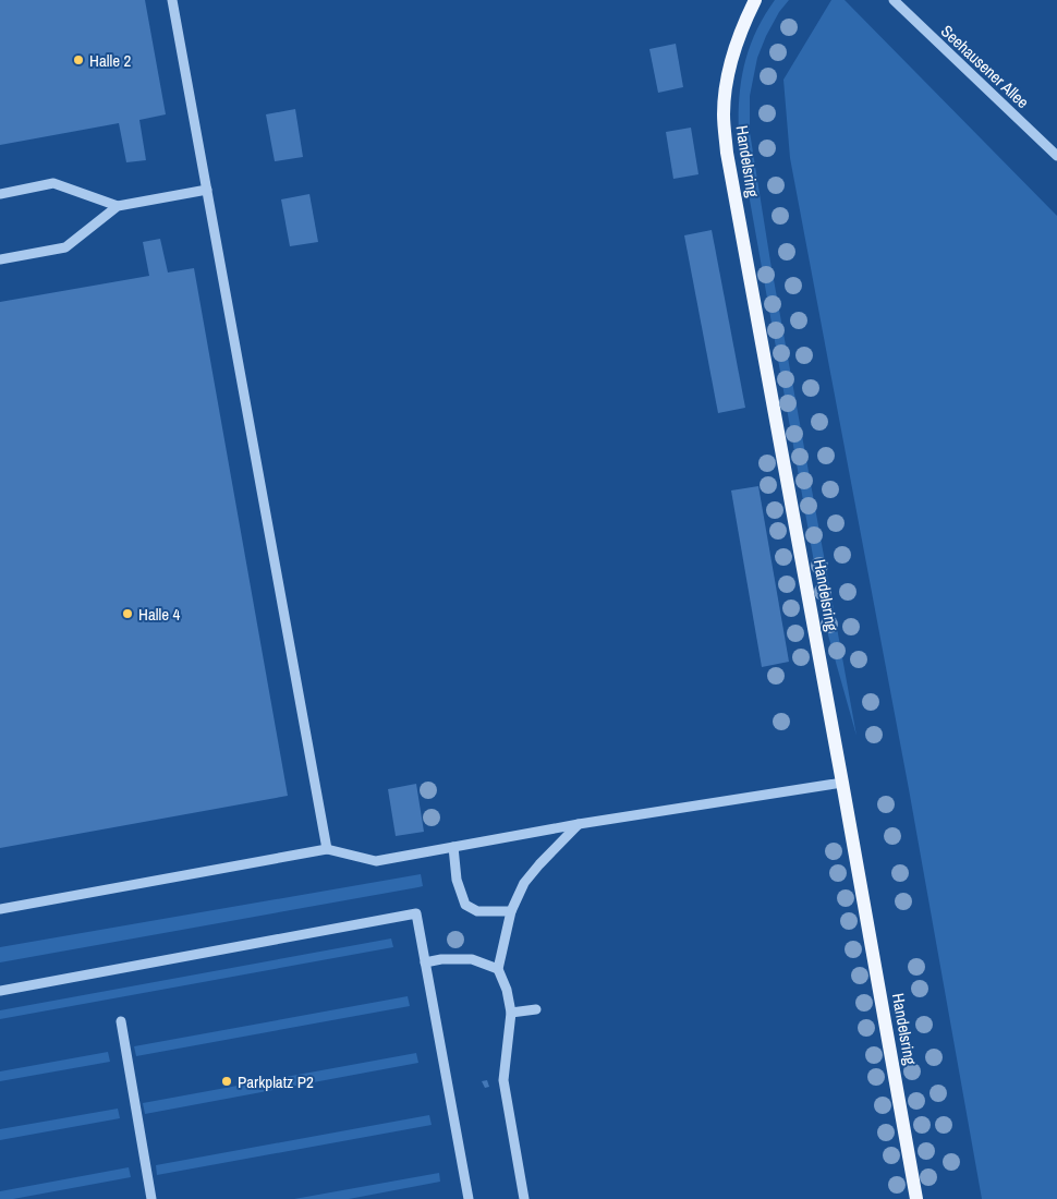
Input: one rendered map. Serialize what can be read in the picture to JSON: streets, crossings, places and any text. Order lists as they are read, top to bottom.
{
  "streets": {
    "main road": ["Handelsring"],
    "street": ["Seehausener Allee"]
  },
  "places": ["Halle 2", "Halle 4", "Parkplatz P2"]
}
